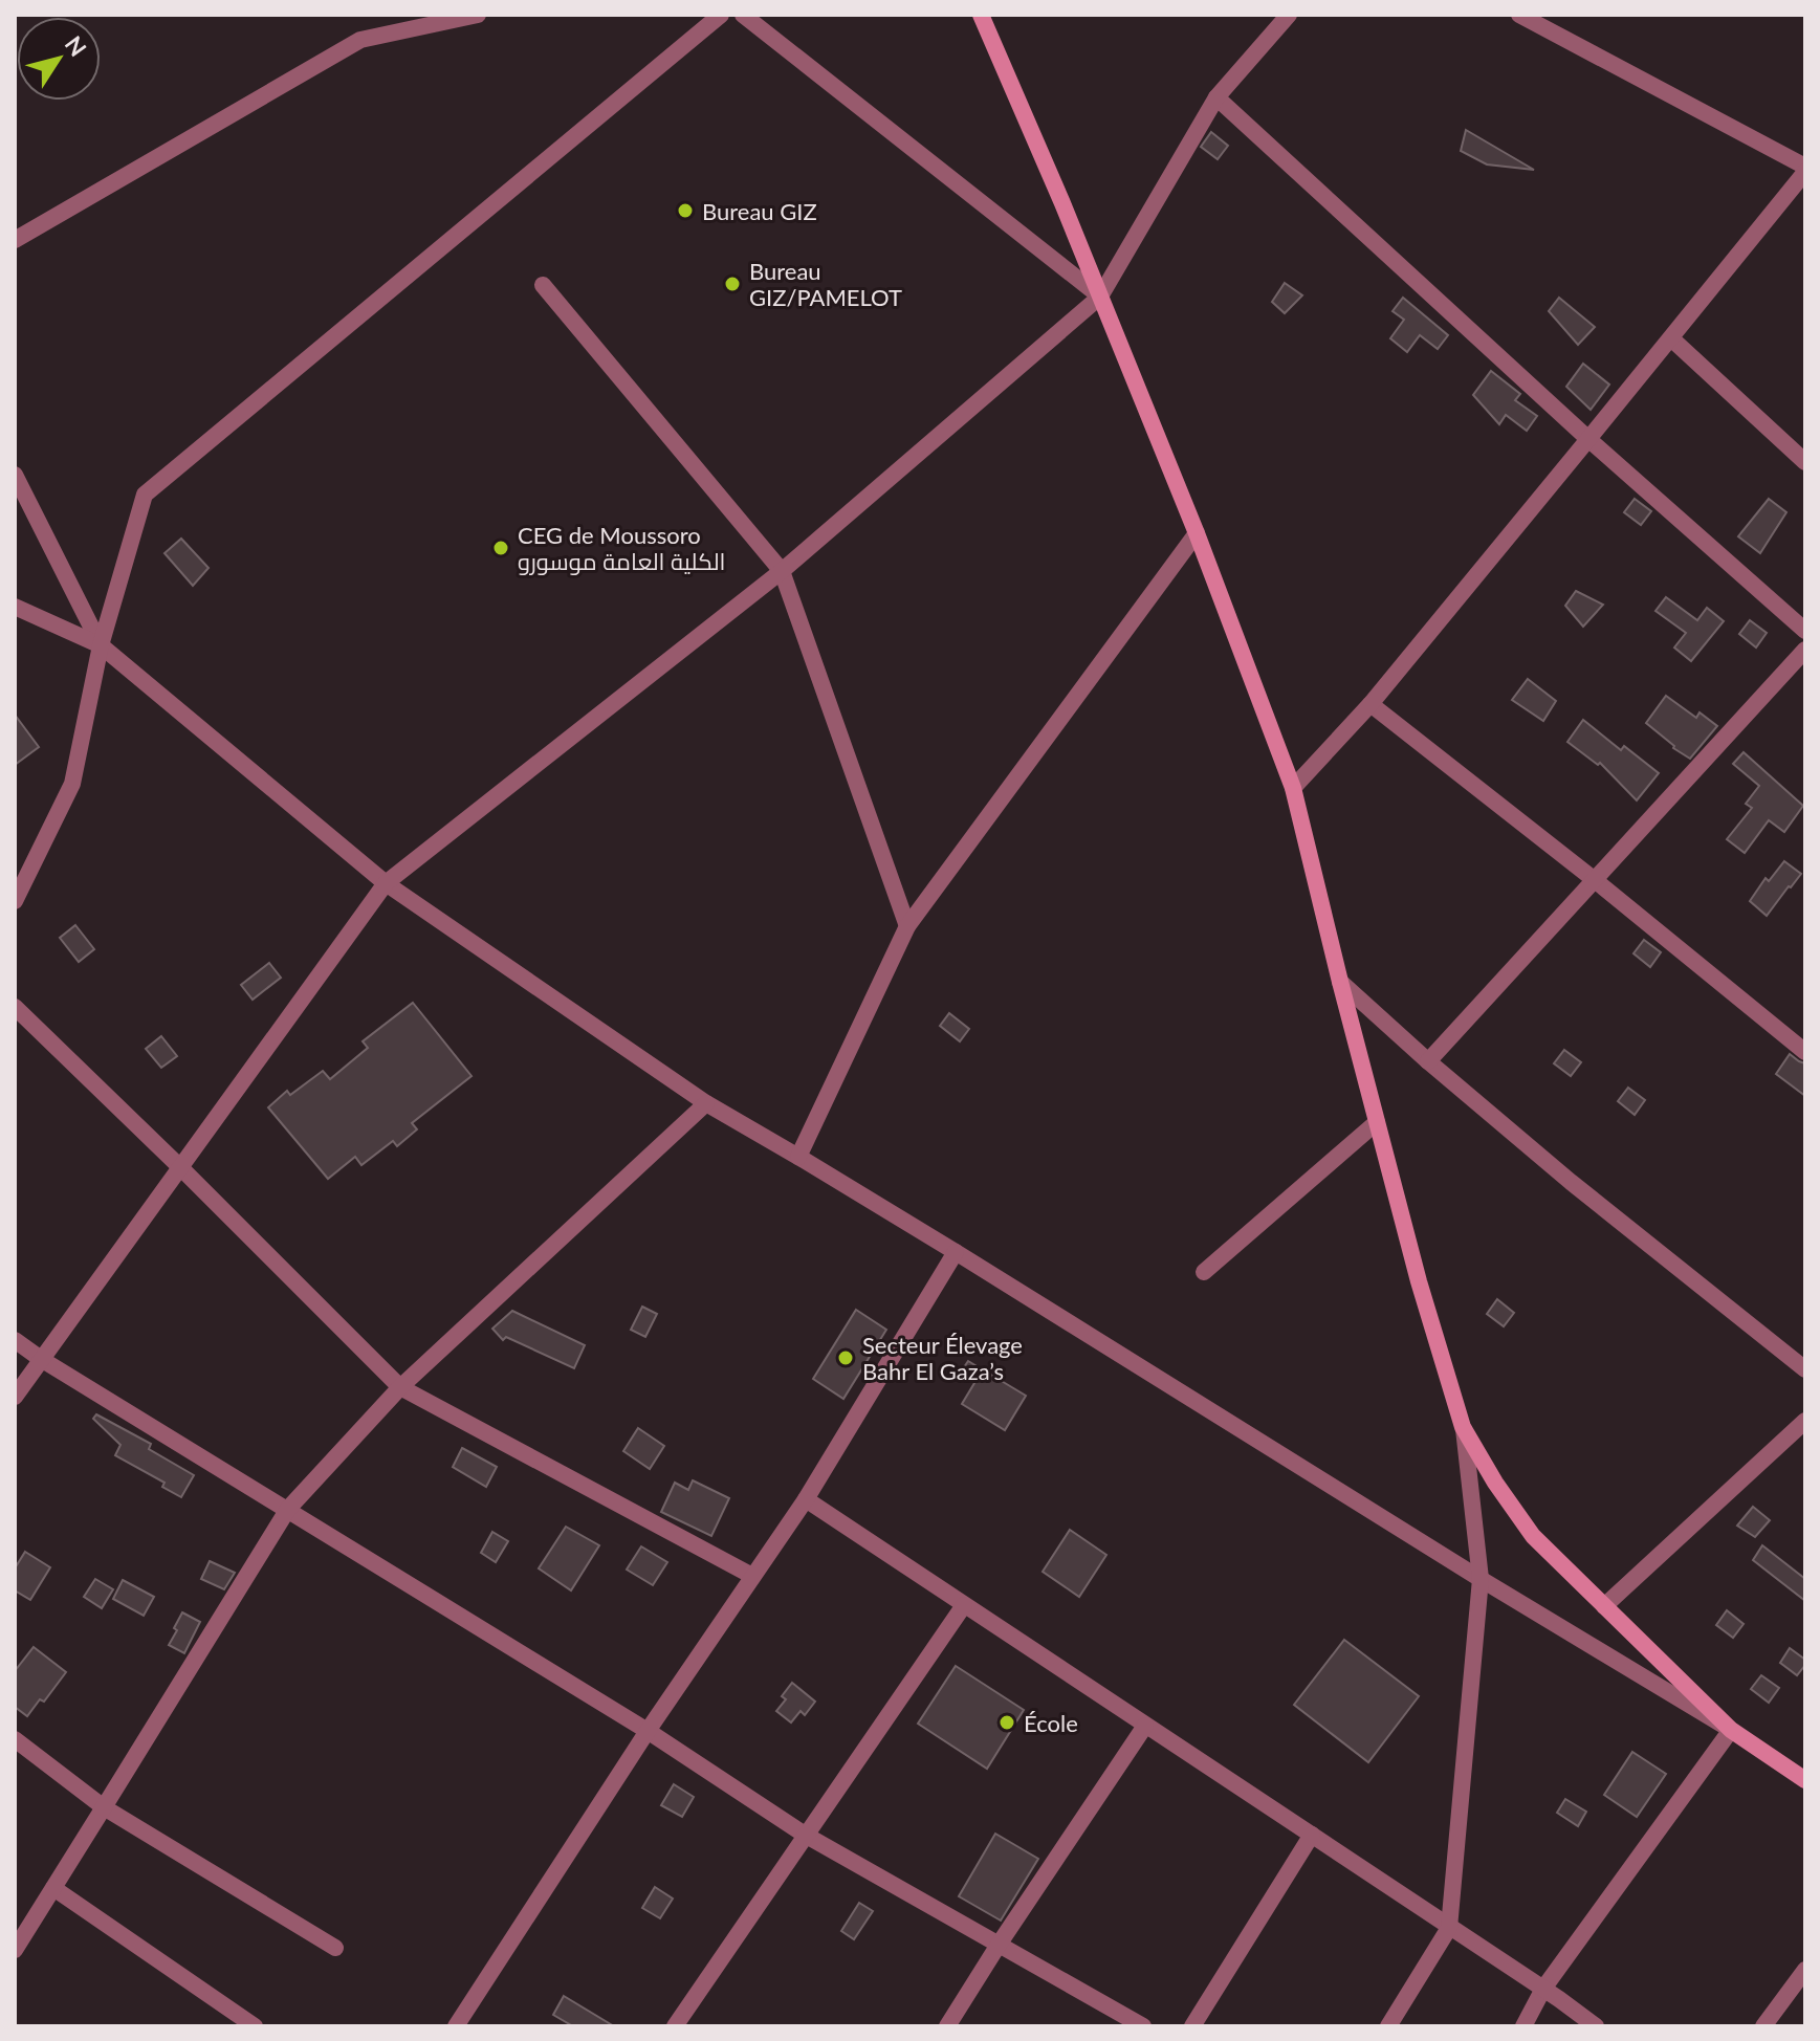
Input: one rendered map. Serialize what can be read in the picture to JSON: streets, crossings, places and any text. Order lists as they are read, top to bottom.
{
  "places": [
    "Bureau GIZ",
    "Bureau GIZ/PAMELOT",
    "CEG de Moussoro الكلية العامة موسورو",
    "Secteur Élevage Bahr El Gaza’s",
    "École"
  ],
  "north": "top right"
}
